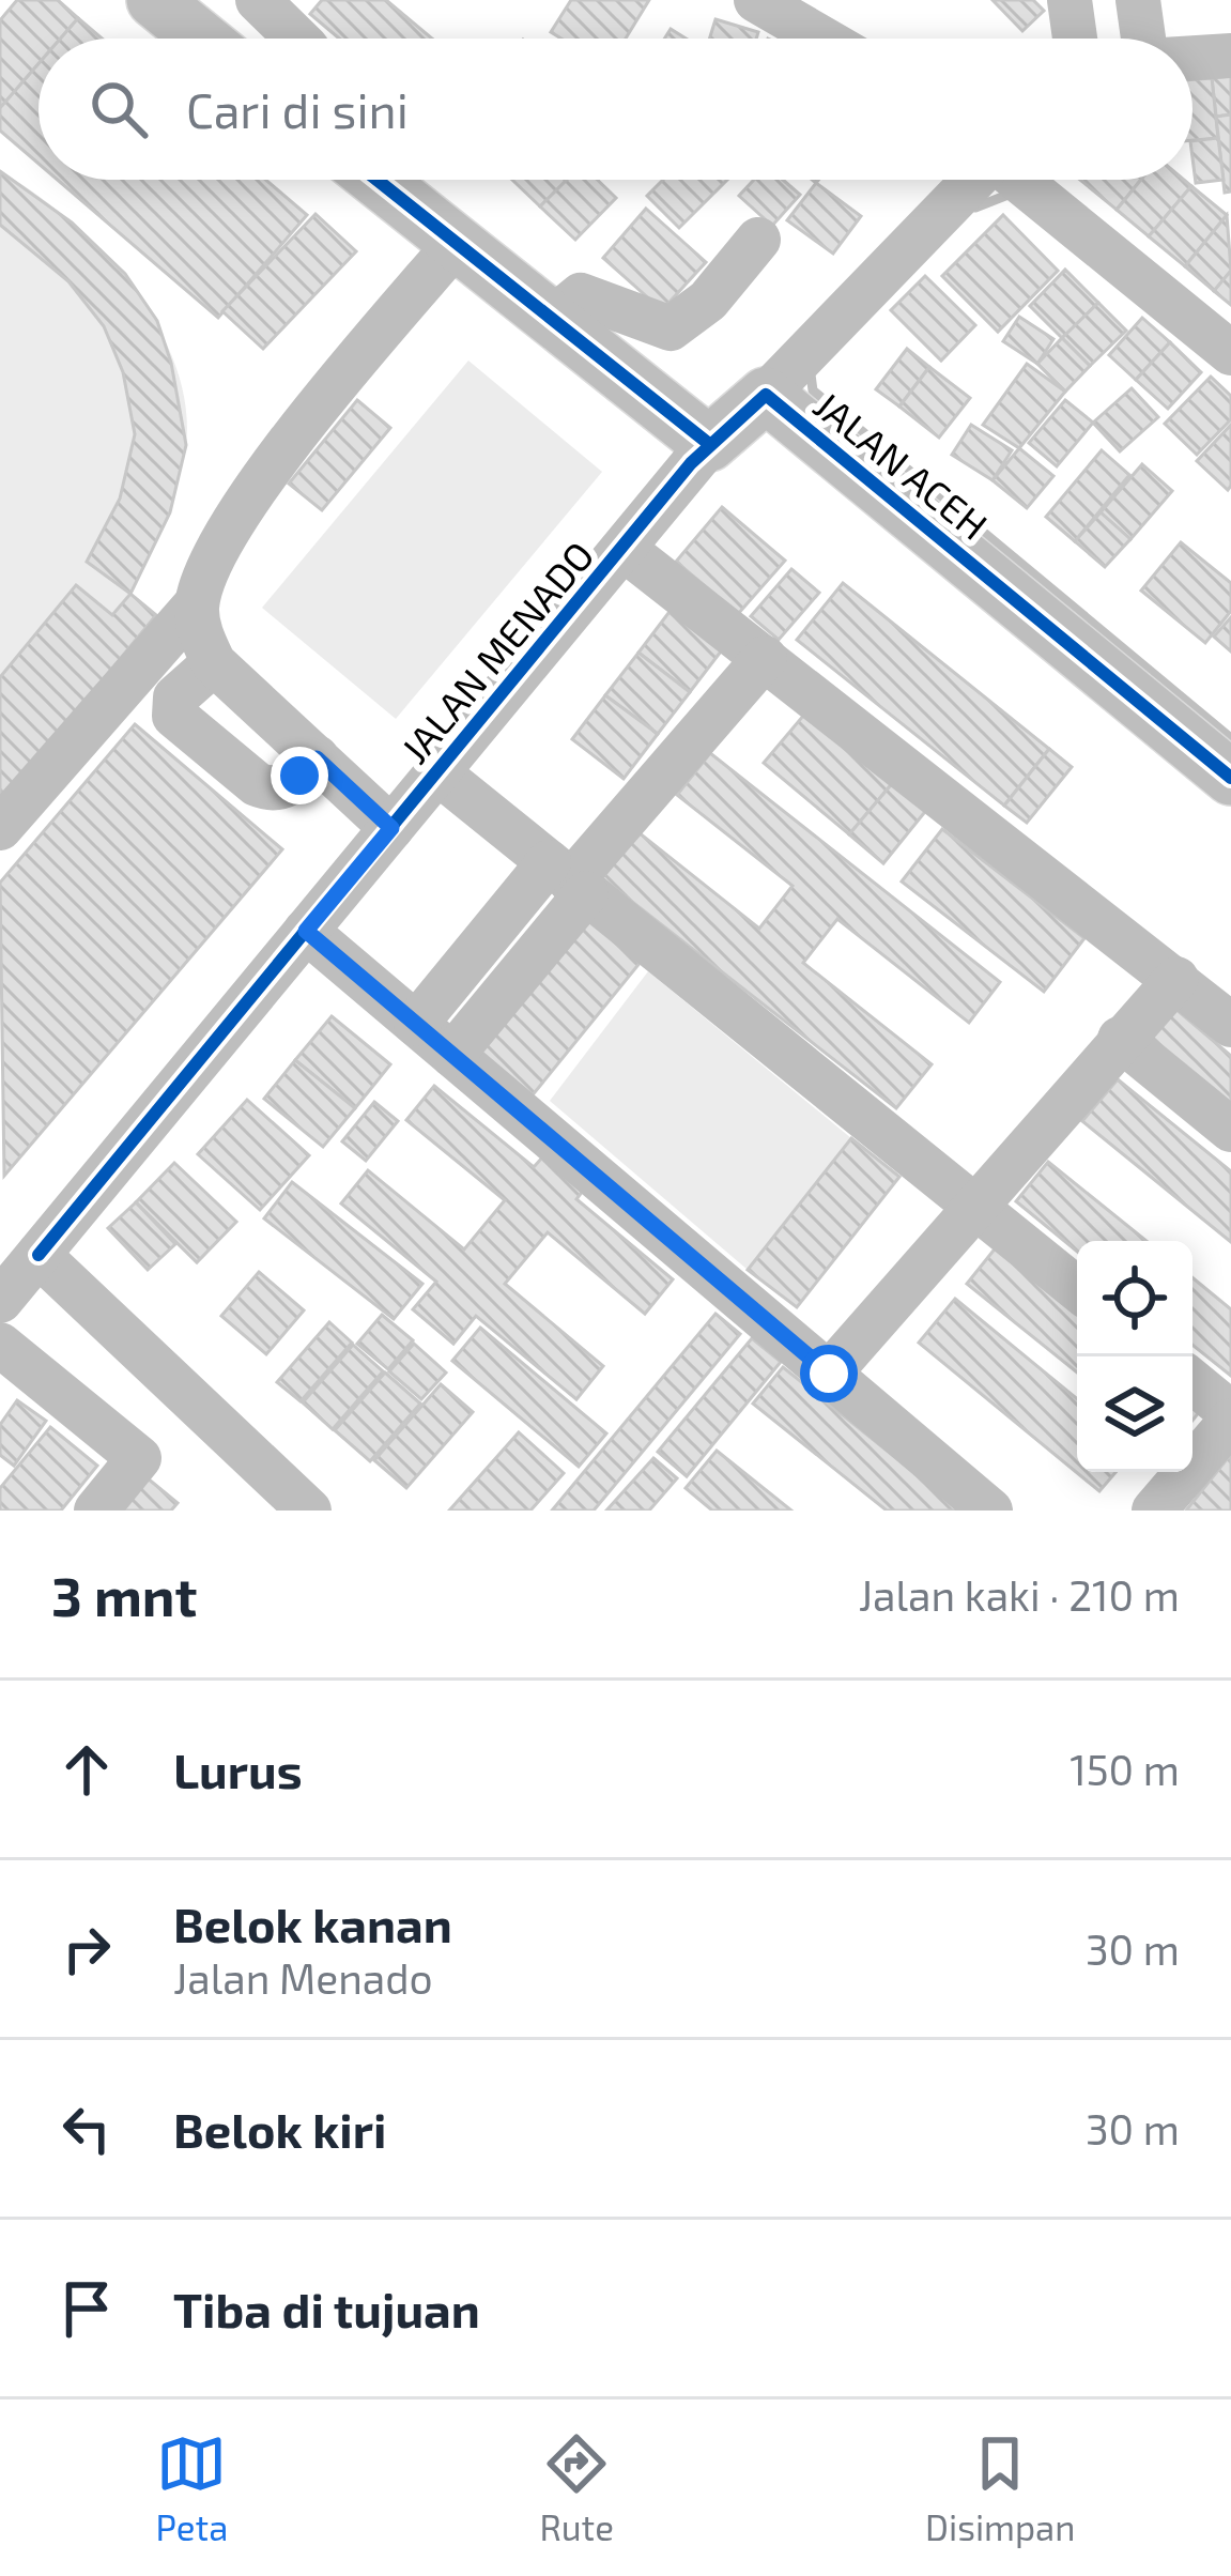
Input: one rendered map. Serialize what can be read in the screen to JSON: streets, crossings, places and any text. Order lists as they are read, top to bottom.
{
  "streets": {
    "main road": ["JALAN ACEH"],
    "street": ["JALAN MENADO"]
  },
  "crossings": [
    ["JALAN ACEH", "JALAN MENADO"]
  ],
  "page": {
    "search": "Cari di sini",
    "heading": ["3 mnt", "Jalan kaki · 210 m"],
    "list": [
      ["Lurus", "150 m"],
      ["Belok kanan", "Jalan Menado", "30 m"],
      ["Belok kiri", "30 m"],
      "Tiba di tujuan"
    ],
    "nav": ["Peta", "Rute", "Disimpan"]
  }
}
